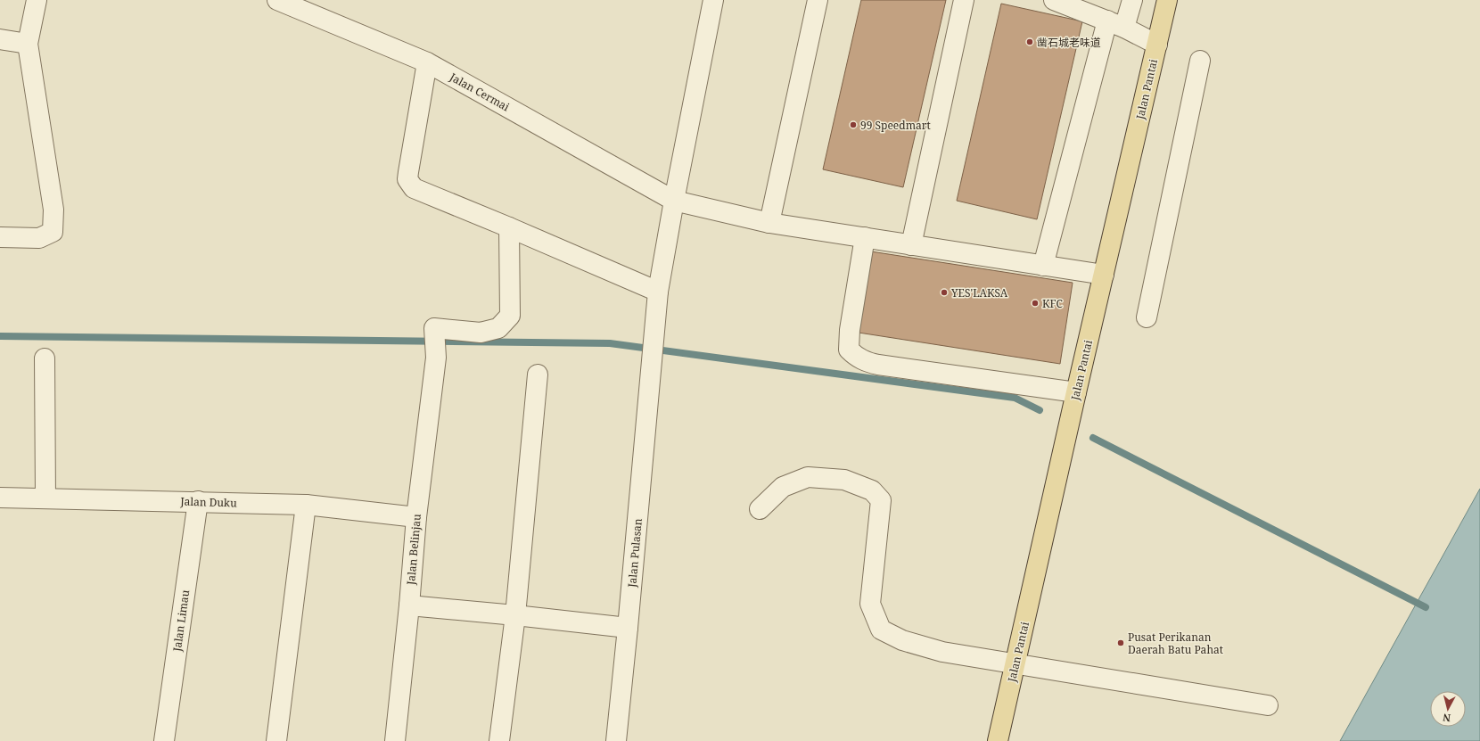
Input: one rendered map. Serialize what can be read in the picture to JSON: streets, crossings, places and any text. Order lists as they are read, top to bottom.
{
  "streets": {
    "main road": ["Jalan Pantai"],
    "street": [
      "Jalan Cermai",
      "Jalan Duku",
      "Jalan Belinjau",
      "Jalan Pulasan",
      "Jalan Limau"
    ]
  },
  "crossings": [
    ["Jalan Pantai", "Jalan Cermai"],
    ["Jalan Cermai", "Jalan Pulasan"],
    ["Jalan Duku", "Jalan Belinjau"],
    ["Jalan Duku", "Jalan Limau"]
  ],
  "places": [
    "凿石城老味道",
    "99 Speedmart",
    "YES'LAKSA",
    "KFC",
    "Pusat Perikanan Daerah Batu Pahat"
  ],
  "north": "bottom"
}
